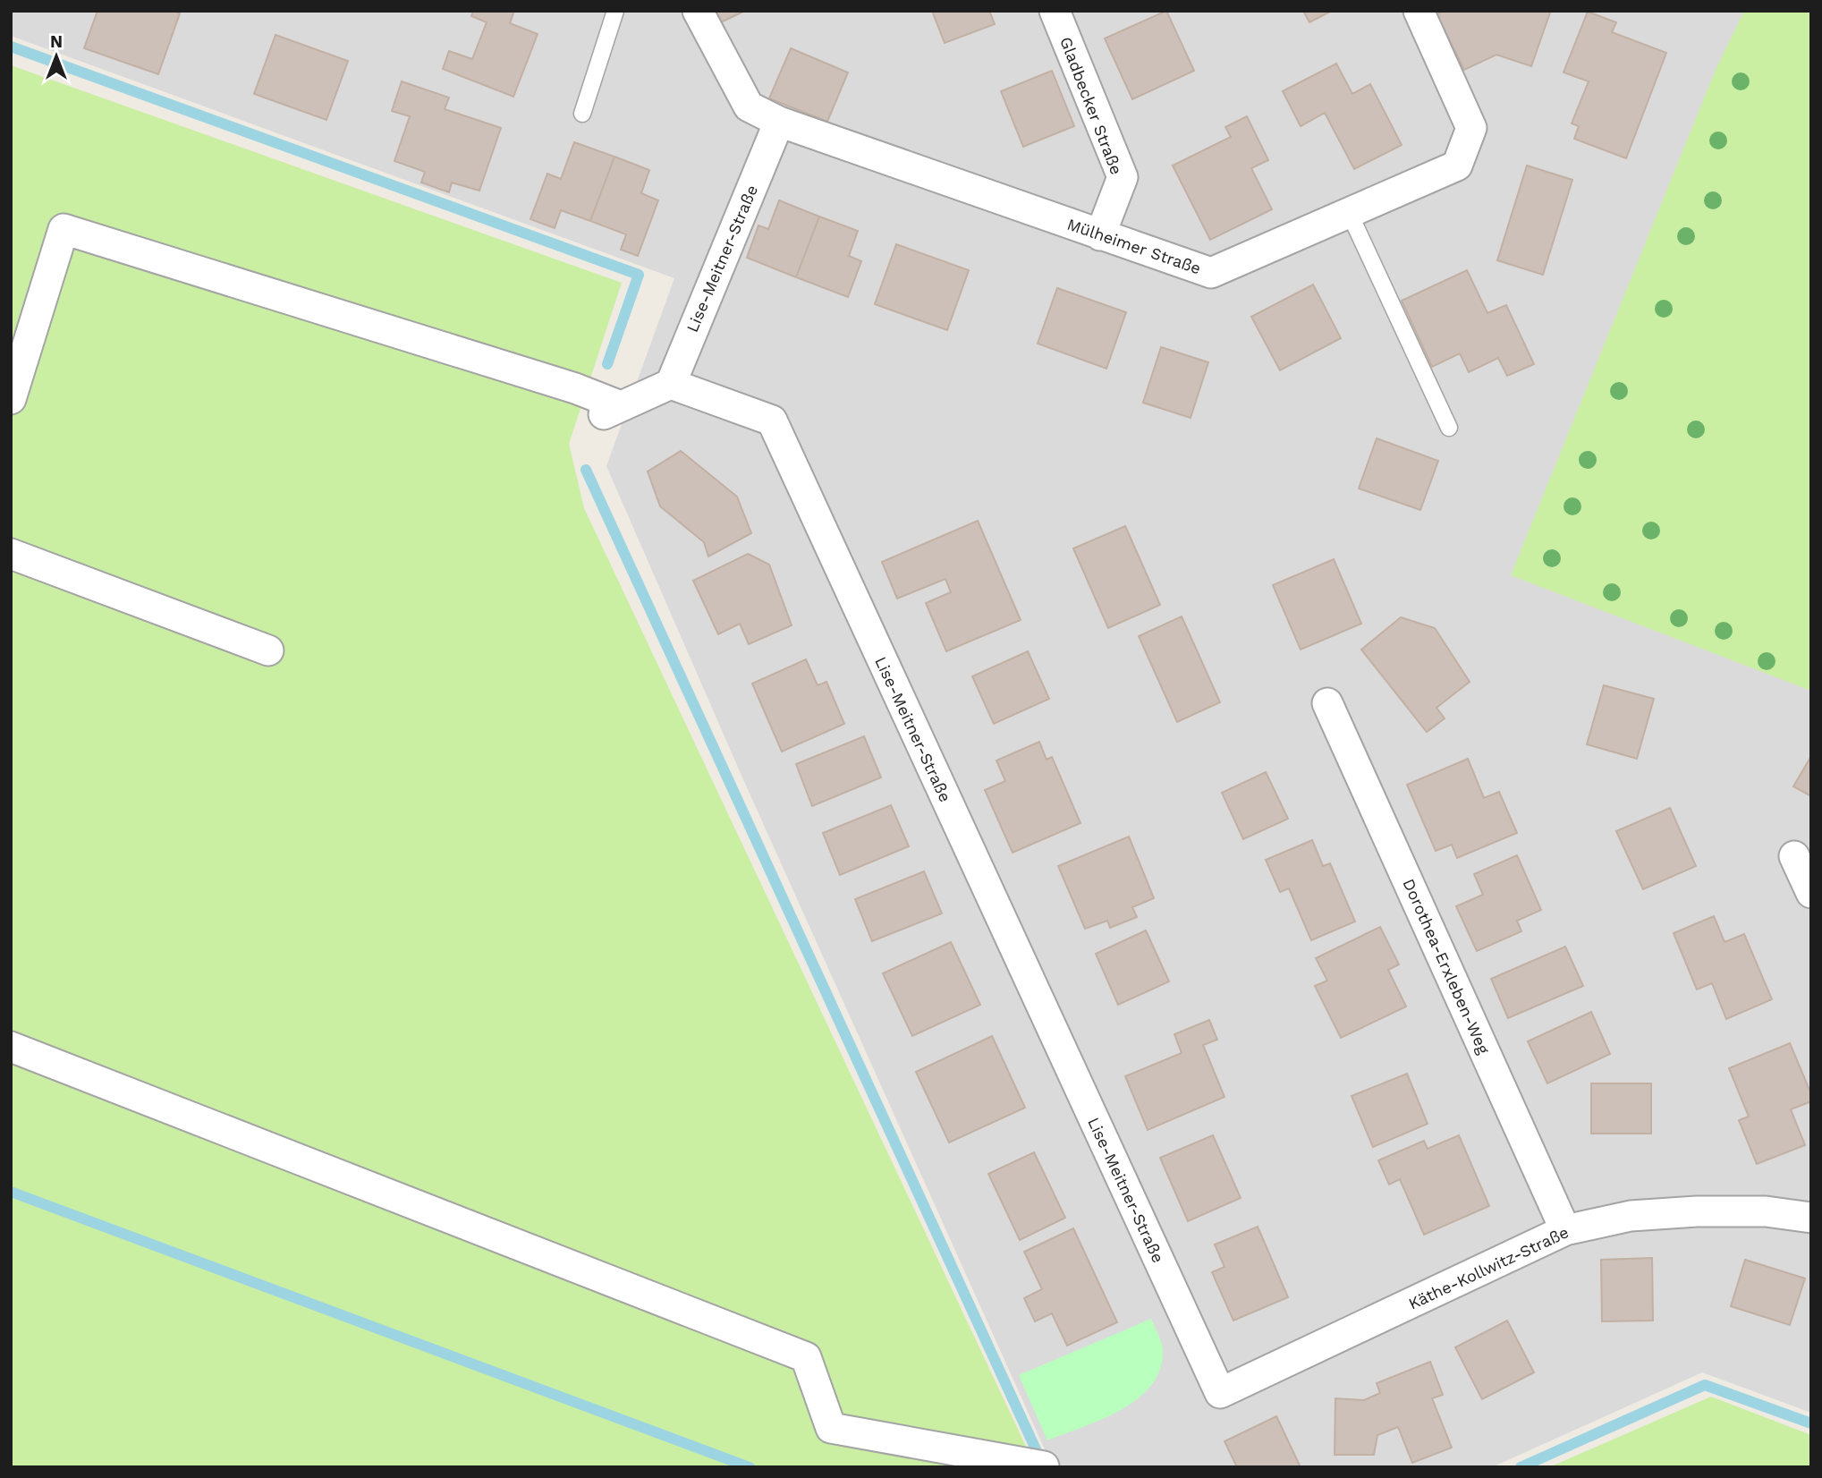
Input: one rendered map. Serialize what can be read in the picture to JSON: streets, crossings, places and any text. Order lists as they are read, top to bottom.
{
  "streets": {
    "street": [
      "Gladbecker Straße",
      "Mülheimer Straße",
      "Lise-Meitner-Straße",
      "Dorothea-Erxleben-Weg",
      "Käthe-Kollwitz-Straße"
    ]
  },
  "crossings": [
    ["Gladbecker Straße", "Mülheimer Straße"],
    ["Mülheimer Straße", "Lise-Meitner-Straße"],
    ["Lise-Meitner-Straße", "Käthe-Kollwitz-Straße"],
    ["Dorothea-Erxleben-Weg", "Käthe-Kollwitz-Straße"]
  ],
  "north": "top"
}
